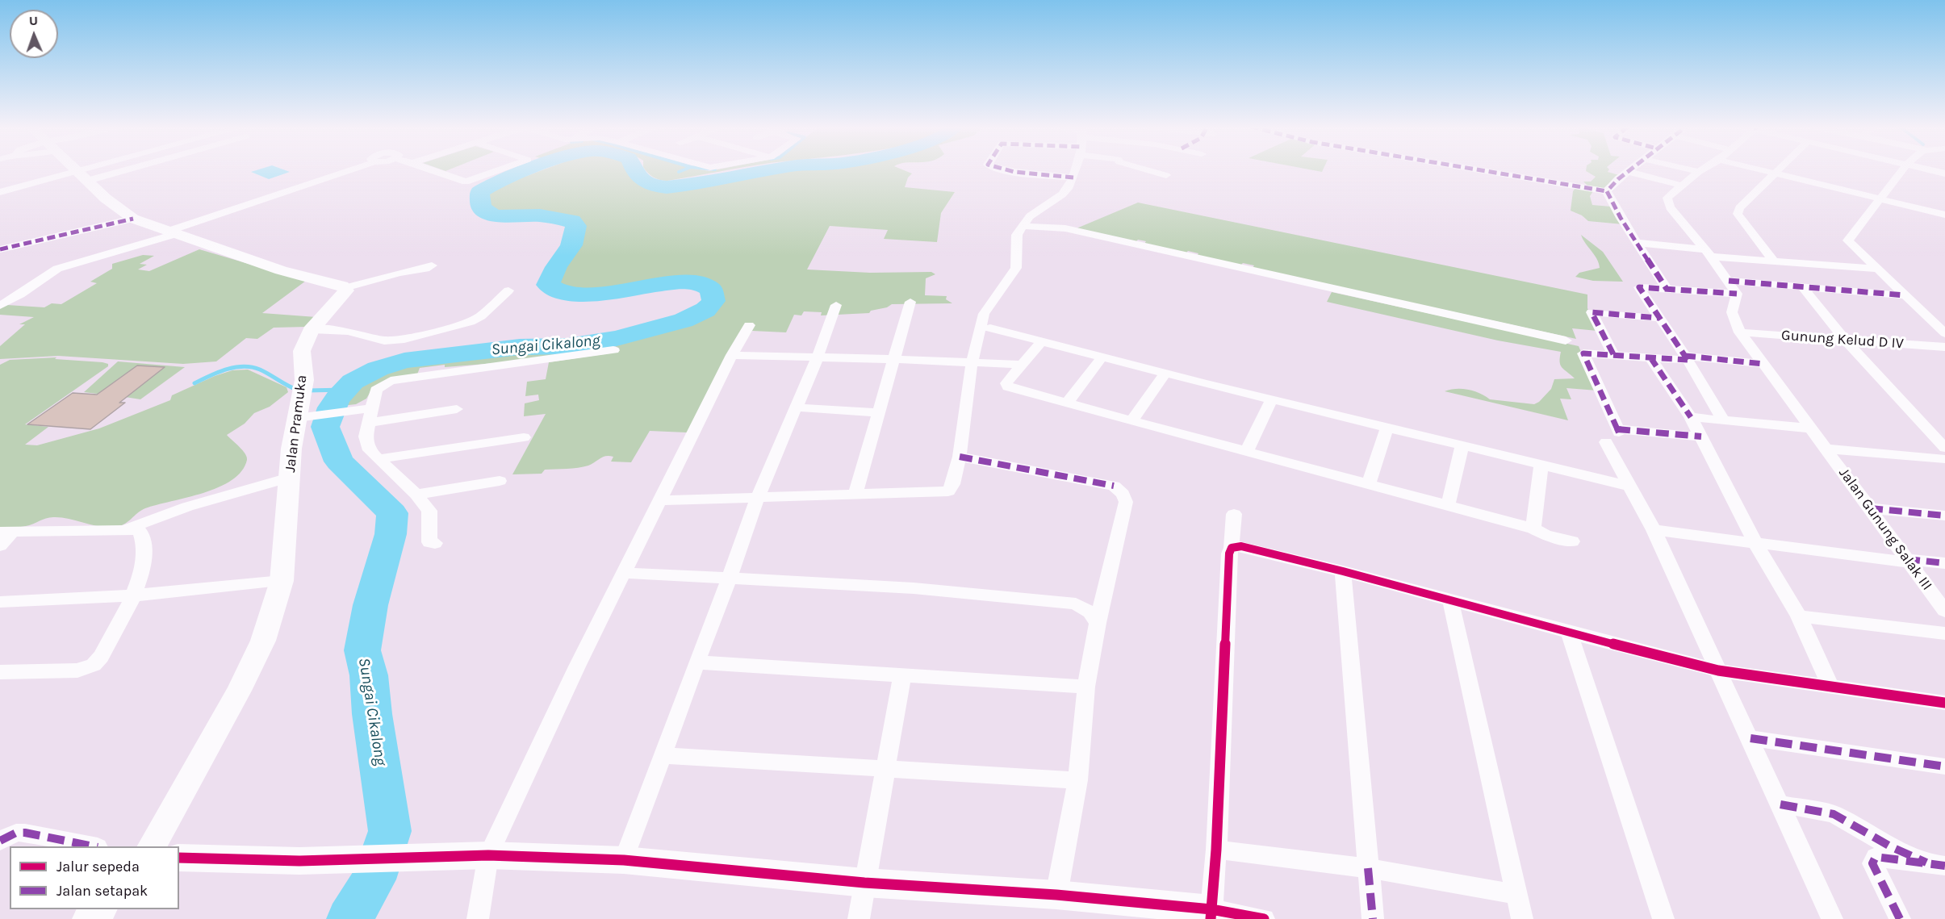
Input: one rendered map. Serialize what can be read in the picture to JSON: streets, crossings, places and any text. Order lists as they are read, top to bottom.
{
  "streets": {
    "street": ["Gunung Kelud D IV", "Jalan Pramuka", "Jalan Gunung Salak III"]
  },
  "crossings": [
    ["Gunung Kelud D IV", "Jalan Gunung Salak III"]
  ],
  "water": ["Sungai Cikalong"],
  "legend": ["Jalur sepeda", "Jalan setapak"],
  "north": "top"
}
